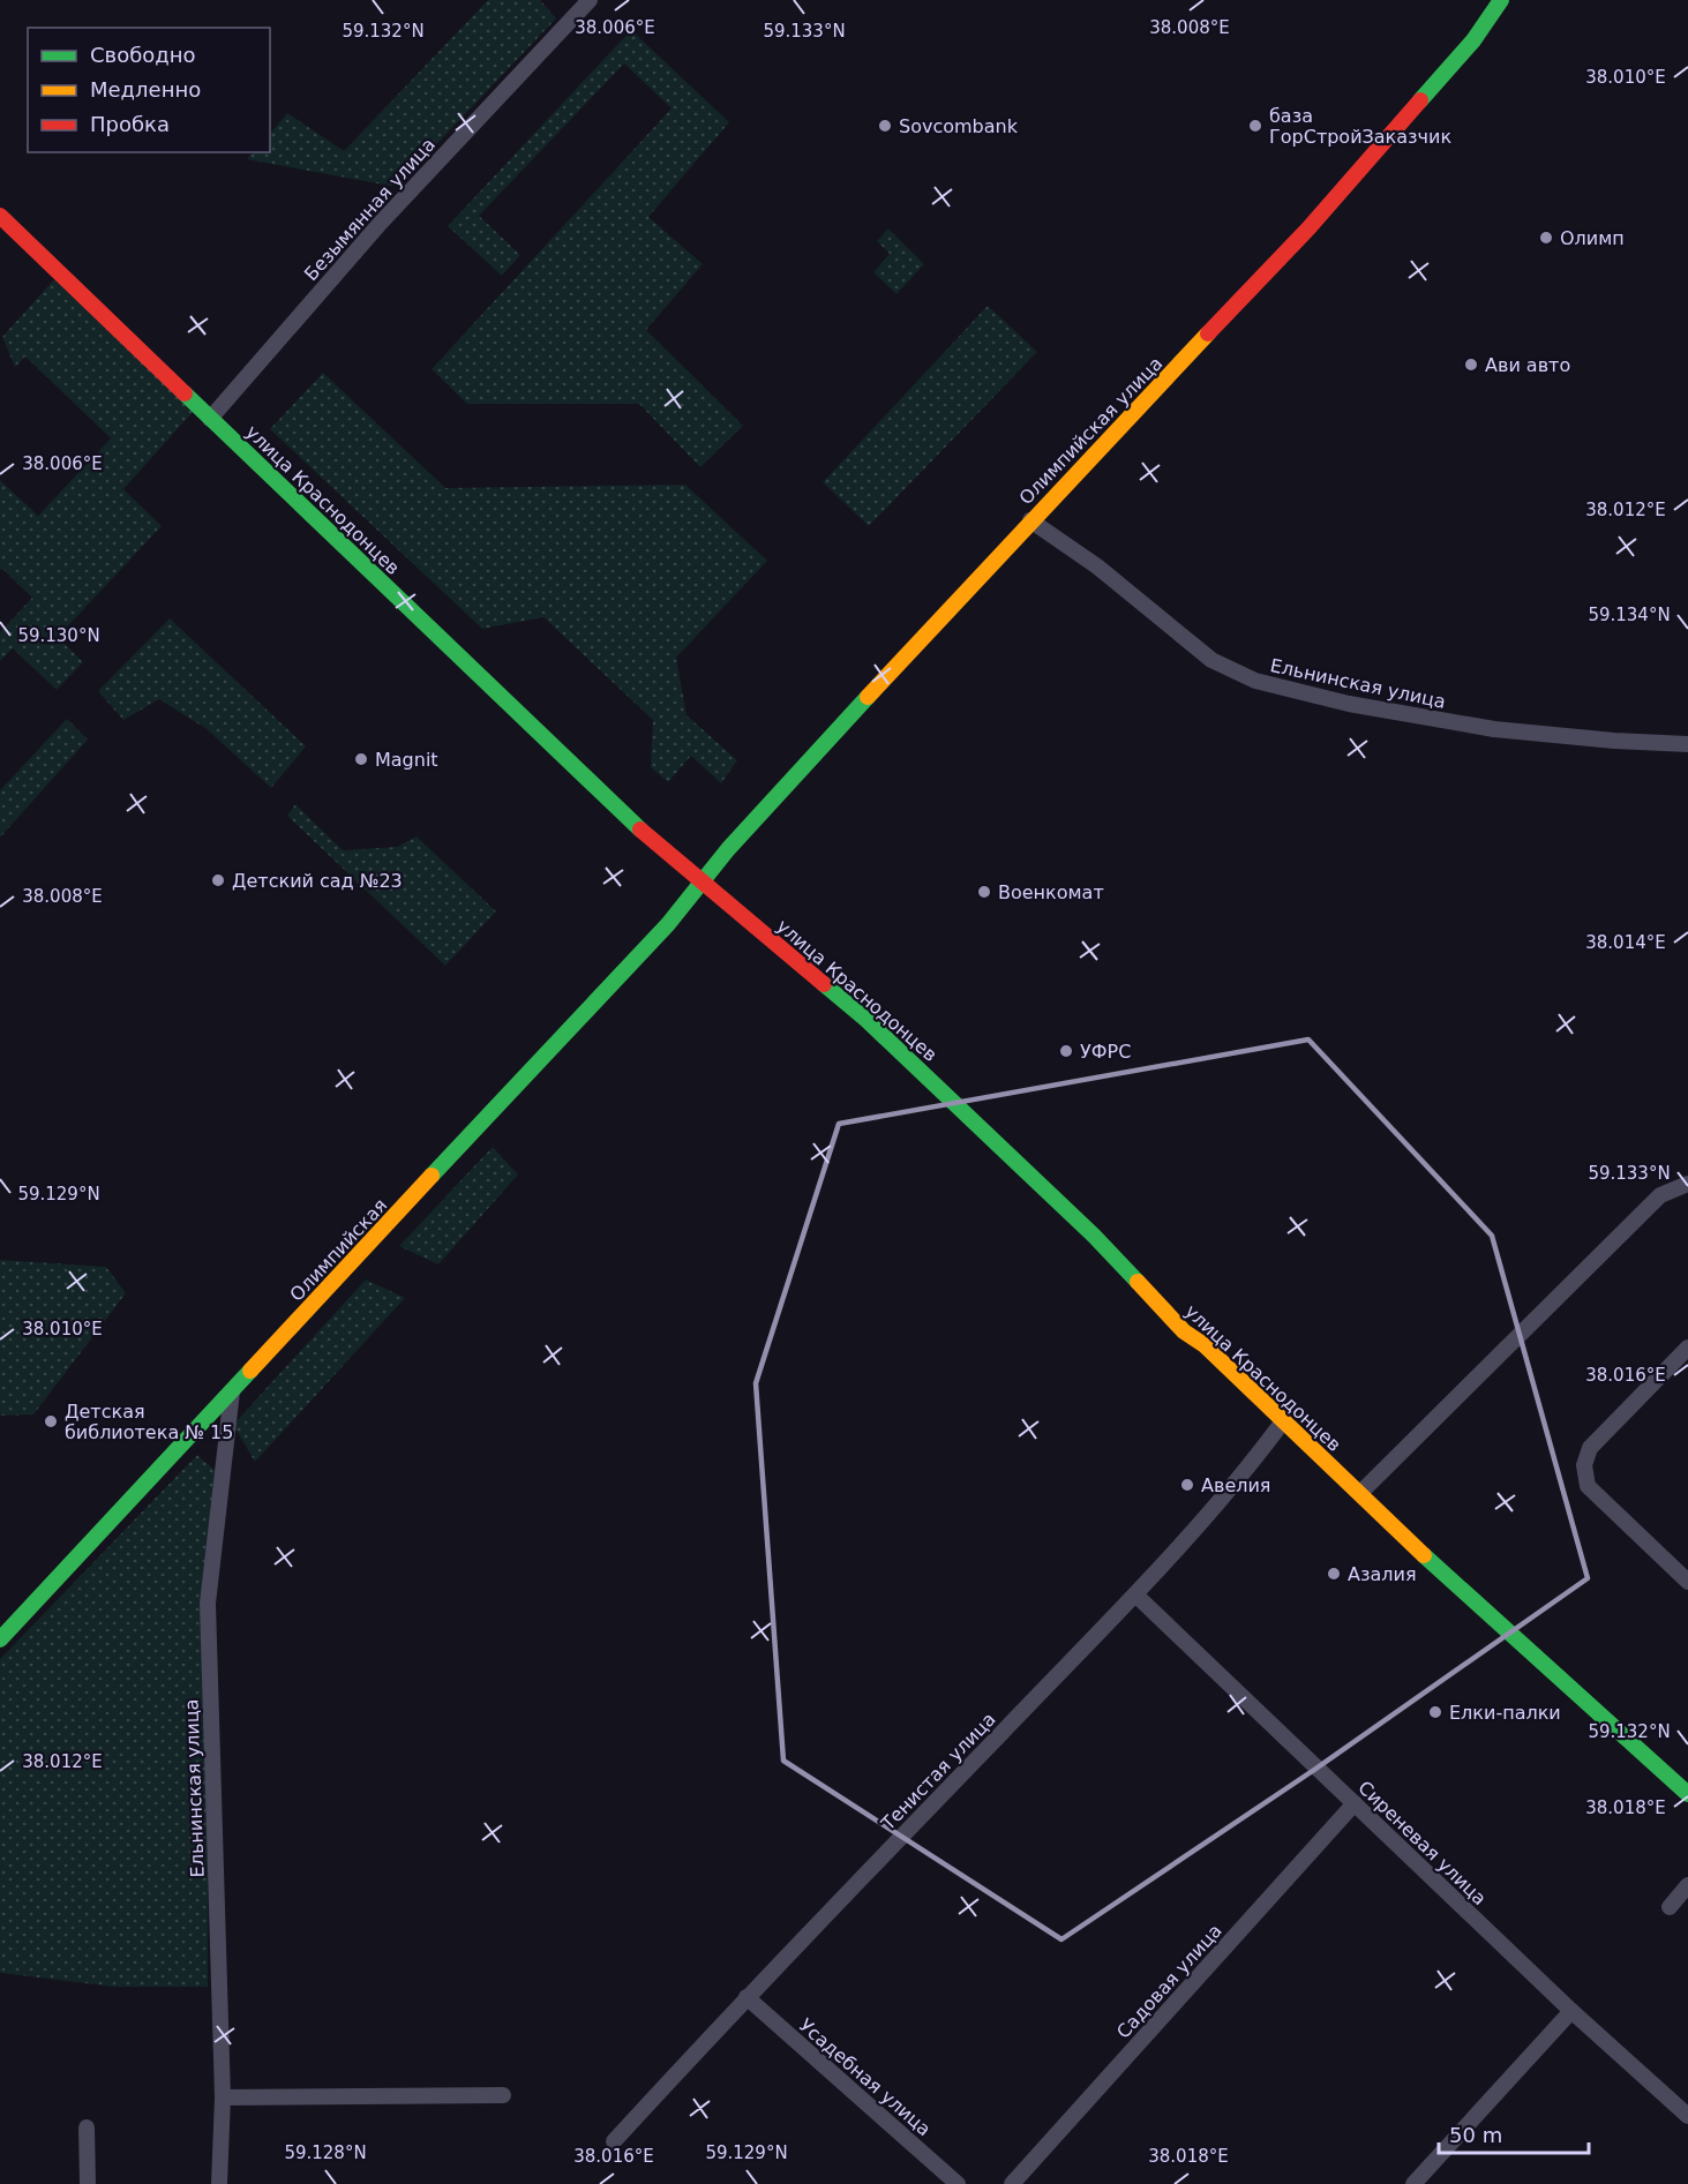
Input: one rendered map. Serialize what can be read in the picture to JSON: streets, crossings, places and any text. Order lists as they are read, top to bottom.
{
  "streets": {
    "street": [
      "Безымянная улица",
      "Олимпийская улица",
      "улица Краснодонцев",
      "Ельнинская улица",
      "Олимпийская",
      "Тенистая улица",
      "Сиреневая улица",
      "Садовая улица",
      "Усадебная улица"
    ]
  },
  "crossings": [
    ["Безымянная улица", "улица Краснодонцев"],
    ["Олимпийская улица", "улица Краснодонцев"],
    ["Олимпийская улица", "Ельнинская улица"],
    ["Олимпийская улица", "Олимпийская"],
    ["улица Краснодонцев", "Олимпийская"],
    ["улица Краснодонцев", "Тенистая улица"],
    ["Ельнинская улица", "Олимпийская"],
    ["Тенистая улица", "Сиреневая улица"],
    ["Тенистая улица", "Усадебная улица"],
    ["Сиреневая улица", "Садовая улица"]
  ],
  "places": [
    "Sovcombank",
    "база ГорСтройЗаказчик",
    "Олимп",
    "Ави авто",
    "Magnit",
    "Детский сад №23",
    "Военкомат",
    "УФРС",
    "Детская библиотека № 15",
    "Авелия",
    "Азалия",
    "Елки-палки"
  ],
  "legend": ["Свободно", "Медленно", "Пробка"],
  "scale_bar": "50 m",
  "coordinates": [
    "38.006°E",
    "38.008°E",
    "59.132°N",
    "59.133°N",
    "38.010°E",
    "38.012°E",
    "59.134°N",
    "59.130°N",
    "38.014°E",
    "59.129°N",
    "38.016°E",
    "38.018°E",
    "59.128°N"
  ]
}
